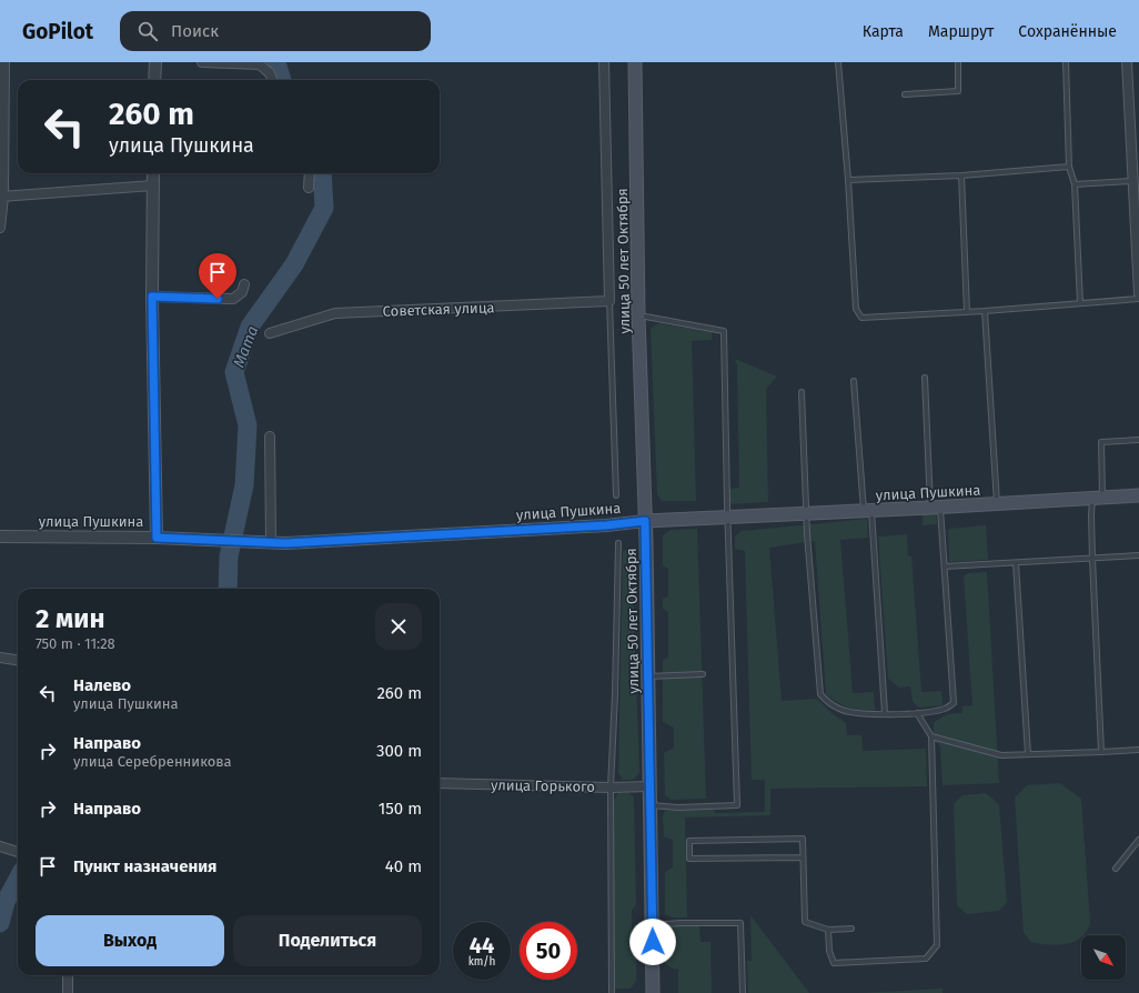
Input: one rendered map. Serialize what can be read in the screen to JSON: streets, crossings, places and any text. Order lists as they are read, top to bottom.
{
  "streets": {
    "main road": ["улица 50 лет Октября", "улица Пушкина"],
    "street": ["Советская улица", "улица Горького"]
  },
  "crossings": [
    ["улица 50 лет Октября", "улица Пушкина"],
    ["улица 50 лет Октября", "улица Горького"]
  ],
  "water": ["Мата"],
  "north": "bottom right",
  "page": {
    "header": "GoPilot",
    "search": "Поиск",
    "nav": ["Карта", "Маршрут", "Сохранённые"],
    "turn": ["260 m", "улица Пушкина"],
    "heading": ["2 мин", "750 m · 11:28"],
    "list": [
      {
        "name": "Налево",
        "note": "улица Пушкина",
        "value": "260 m"
      },
      {
        "name": "Направо",
        "note": "улица Серебренникова",
        "value": "300 m"
      },
      {
        "name": "Направо",
        "value": "150 m"
      },
      {
        "name": "Пункт назначения",
        "value": "40 m"
      }
    ],
    "buttons": ["Выход", "Поделиться"],
    "speed": "44 km/h",
    "limit": "50"
  }
}
